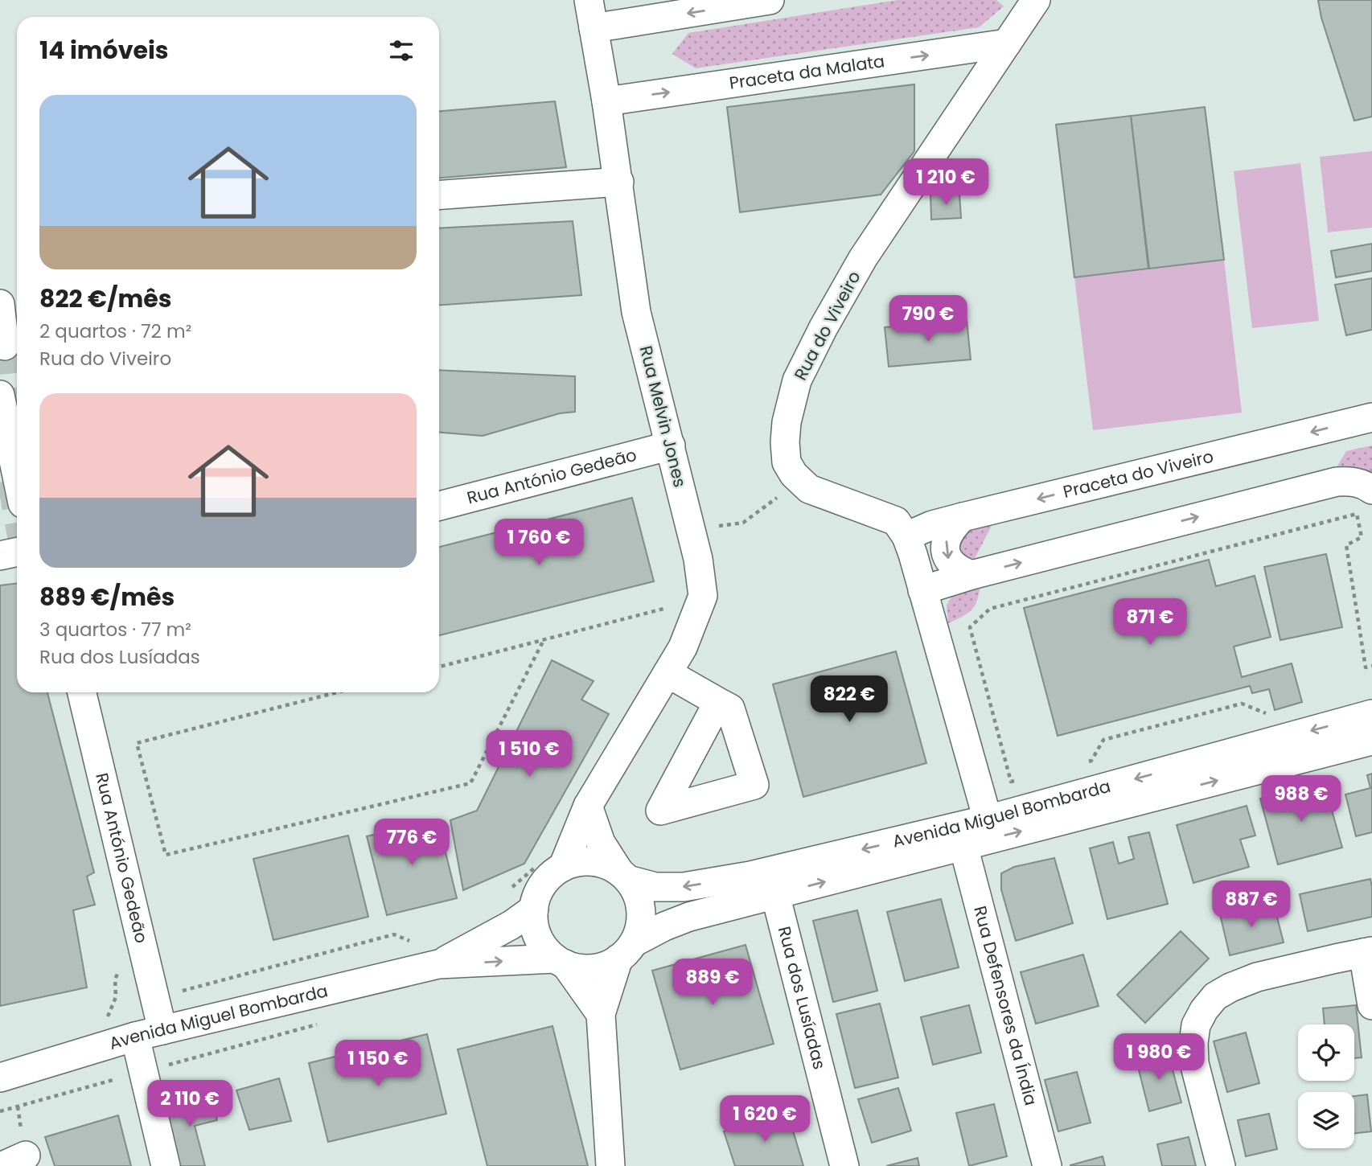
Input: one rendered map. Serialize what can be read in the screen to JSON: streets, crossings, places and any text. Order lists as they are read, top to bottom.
{
  "streets": {
    "street": [
      "Praceta da Malata",
      "Rua do Viveiro",
      "Rua Melvin Jones",
      "Praceta do Viveiro",
      "Rua António Gedeão",
      "Avenida Miguel Bombarda",
      "Rua dos Lusíadas",
      "Rua Defensores da Índia"
    ]
  },
  "crossings": [
    ["Praceta da Malata", "Rua do Viveiro"],
    ["Praceta da Malata", "Rua Melvin Jones"],
    ["Rua do Viveiro", "Praceta do Viveiro"],
    ["Rua do Viveiro", "Avenida Miguel Bombarda"],
    ["Rua Melvin Jones", "Rua António Gedeão"],
    ["Rua Melvin Jones", "Avenida Miguel Bombarda"],
    ["Rua António Gedeão", "Avenida Miguel Bombarda"],
    ["Avenida Miguel Bombarda", "Rua dos Lusíadas"],
    ["Avenida Miguel Bombarda", "Rua Defensores da Índia"]
  ],
  "page": {
    "heading": "14 imóveis",
    "list": [
      {
        "name": "822 €/mês",
        "note": "2 quartos · 72 m² · Rua do Viveiro"
      },
      {
        "name": "889 €/mês",
        "note": "3 quartos · 77 m² · Rua dos Lusíadas"
      }
    ],
    "price": [
      "1 210 €",
      "790 €",
      "1 760 €",
      "871 €",
      "822 €",
      "1 510 €",
      "988 €",
      "776 €",
      "887 €",
      "889 €",
      "1 980 €",
      "1 150 €",
      "2 110 €",
      "1 620 €"
    ]
  }
}
